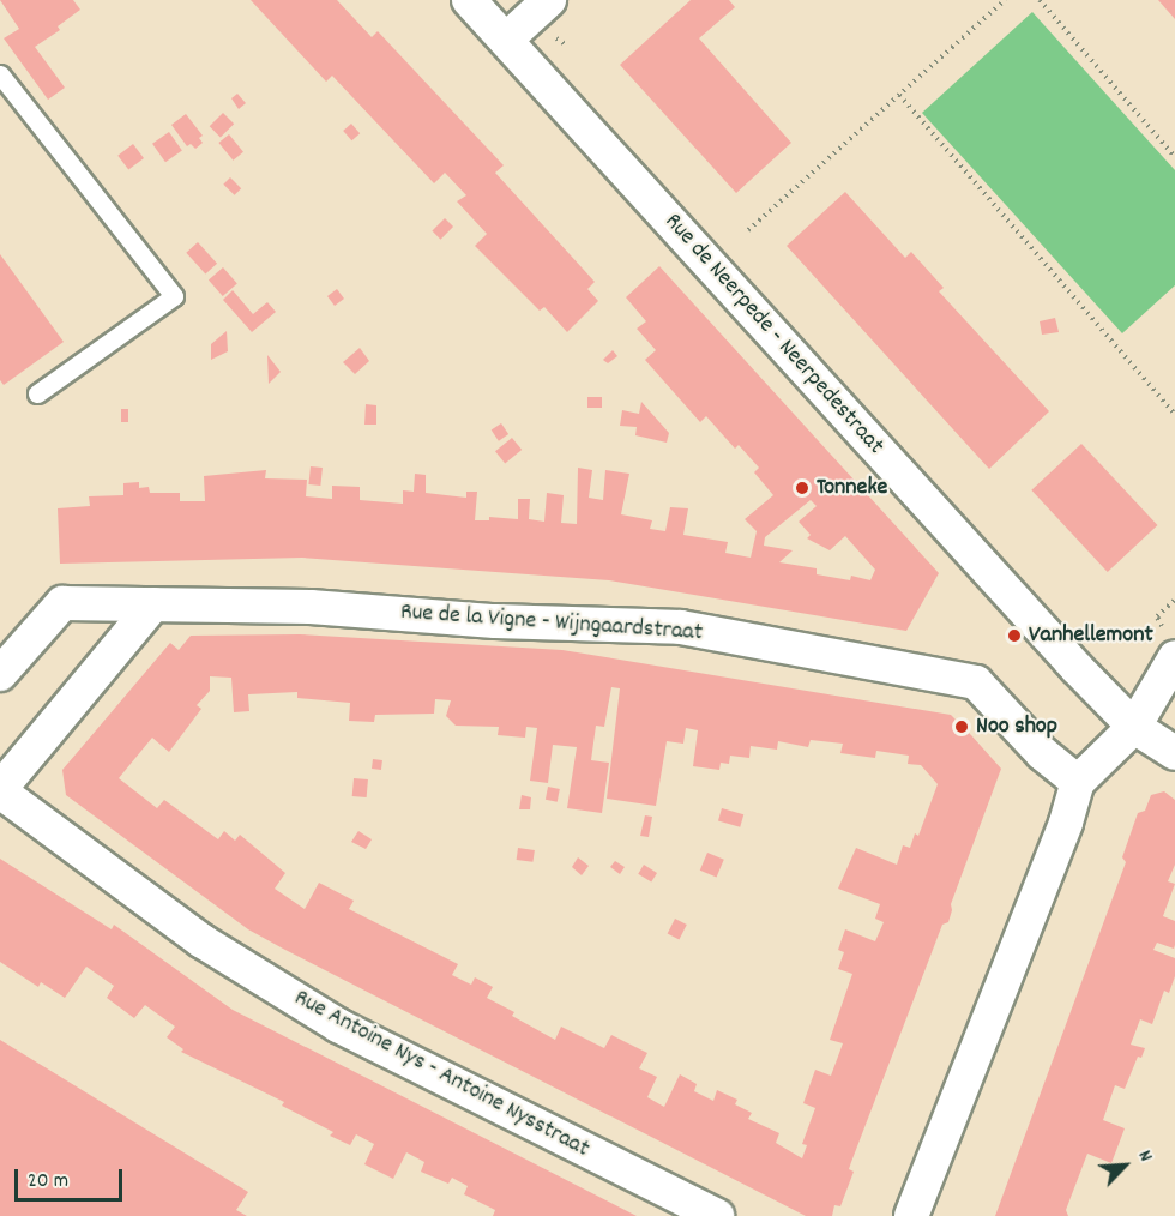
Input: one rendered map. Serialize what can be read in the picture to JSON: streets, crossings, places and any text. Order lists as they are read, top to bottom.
{
  "streets": {
    "street": ["Rue de Neerpede - Neerpedestraat", "Rue de la Vigne - Wijngaardstraat", "Rue Antoine Nys - Antoine Nysstraat"]
  },
  "places": ["Tonneke", "Vanhellemont", "Noo shop"],
  "scale_bar": "20 m",
  "north": "top right"
}
